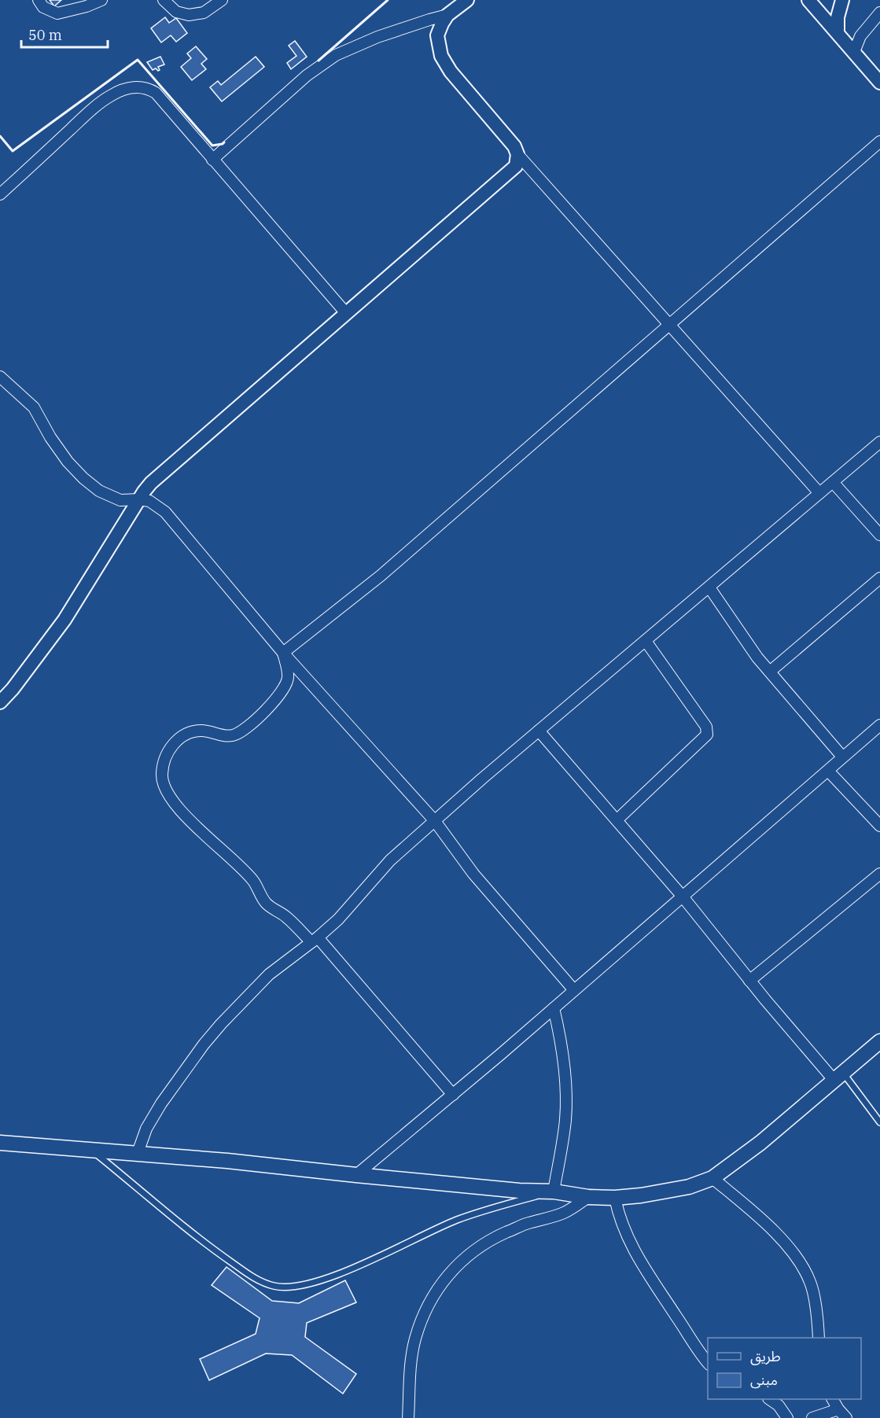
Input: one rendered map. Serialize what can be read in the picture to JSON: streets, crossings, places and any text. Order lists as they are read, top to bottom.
{
  "legend": ["طريق", "مبنى"],
  "scale_bar": "50 m"
}
